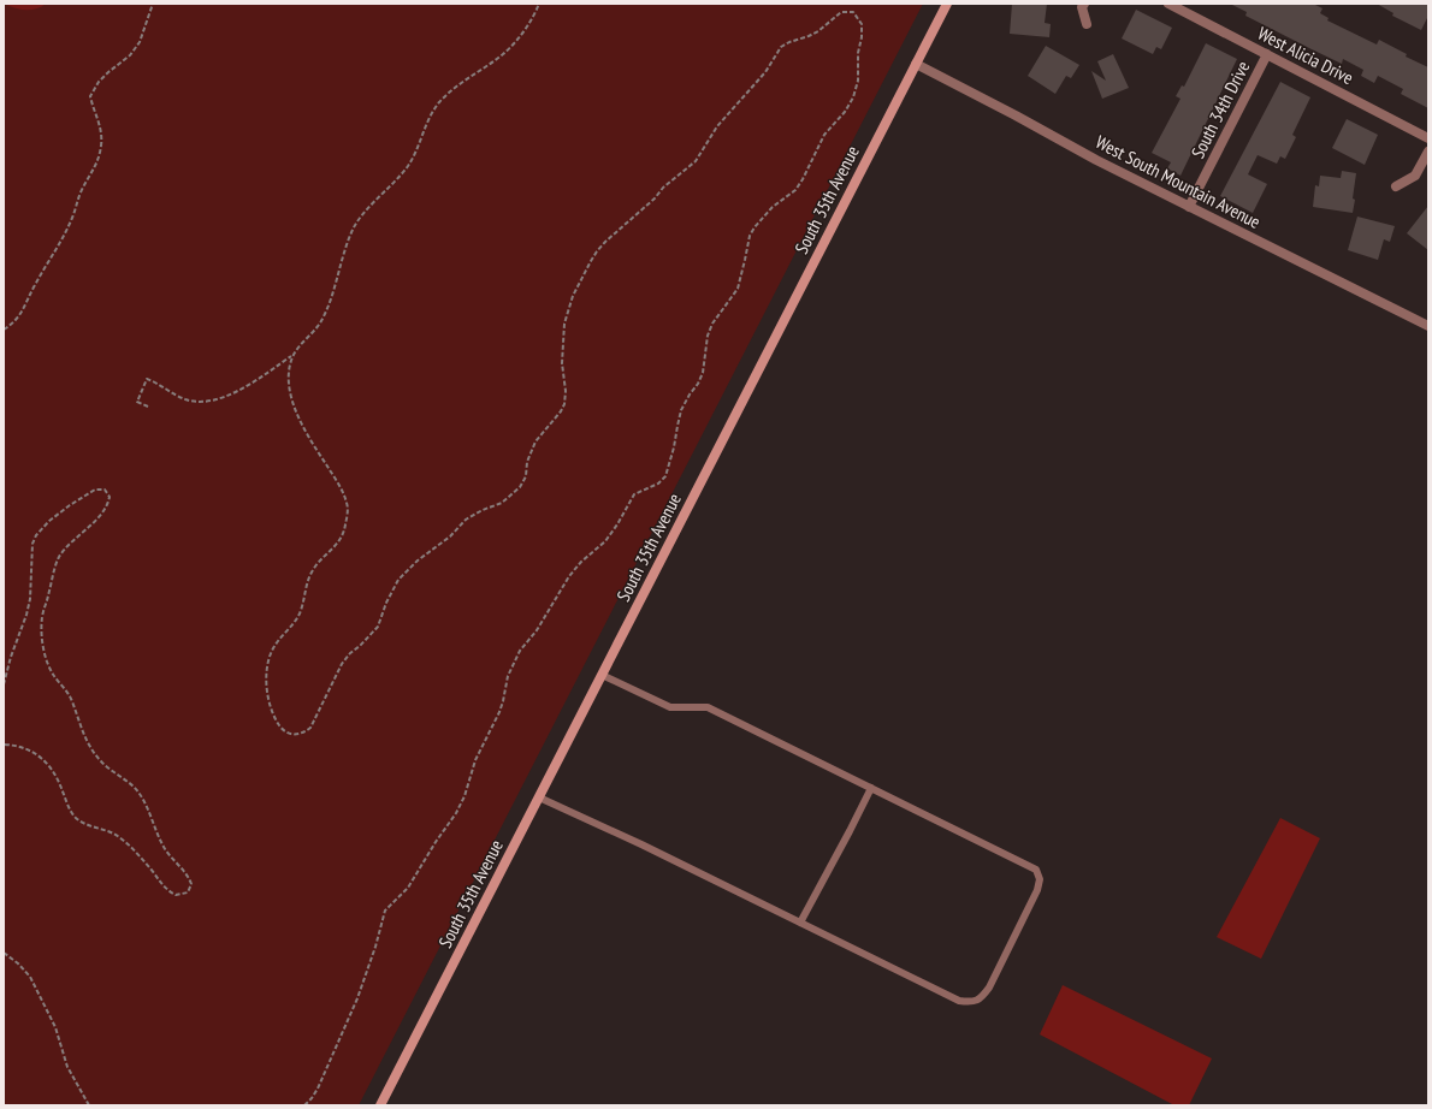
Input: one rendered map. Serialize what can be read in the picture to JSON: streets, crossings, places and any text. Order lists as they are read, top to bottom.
{
  "streets": {
    "main road": ["South 35th Avenue"],
    "street": ["West Alicia Drive", "South 34th Drive", "West South Mountain Avenue"]
  },
  "crossings": [
    ["West Alicia Drive", "South 34th Drive"],
    ["South 34th Drive", "West South Mountain Avenue"],
    ["West South Mountain Avenue", "South 35th Avenue"]
  ]
}
